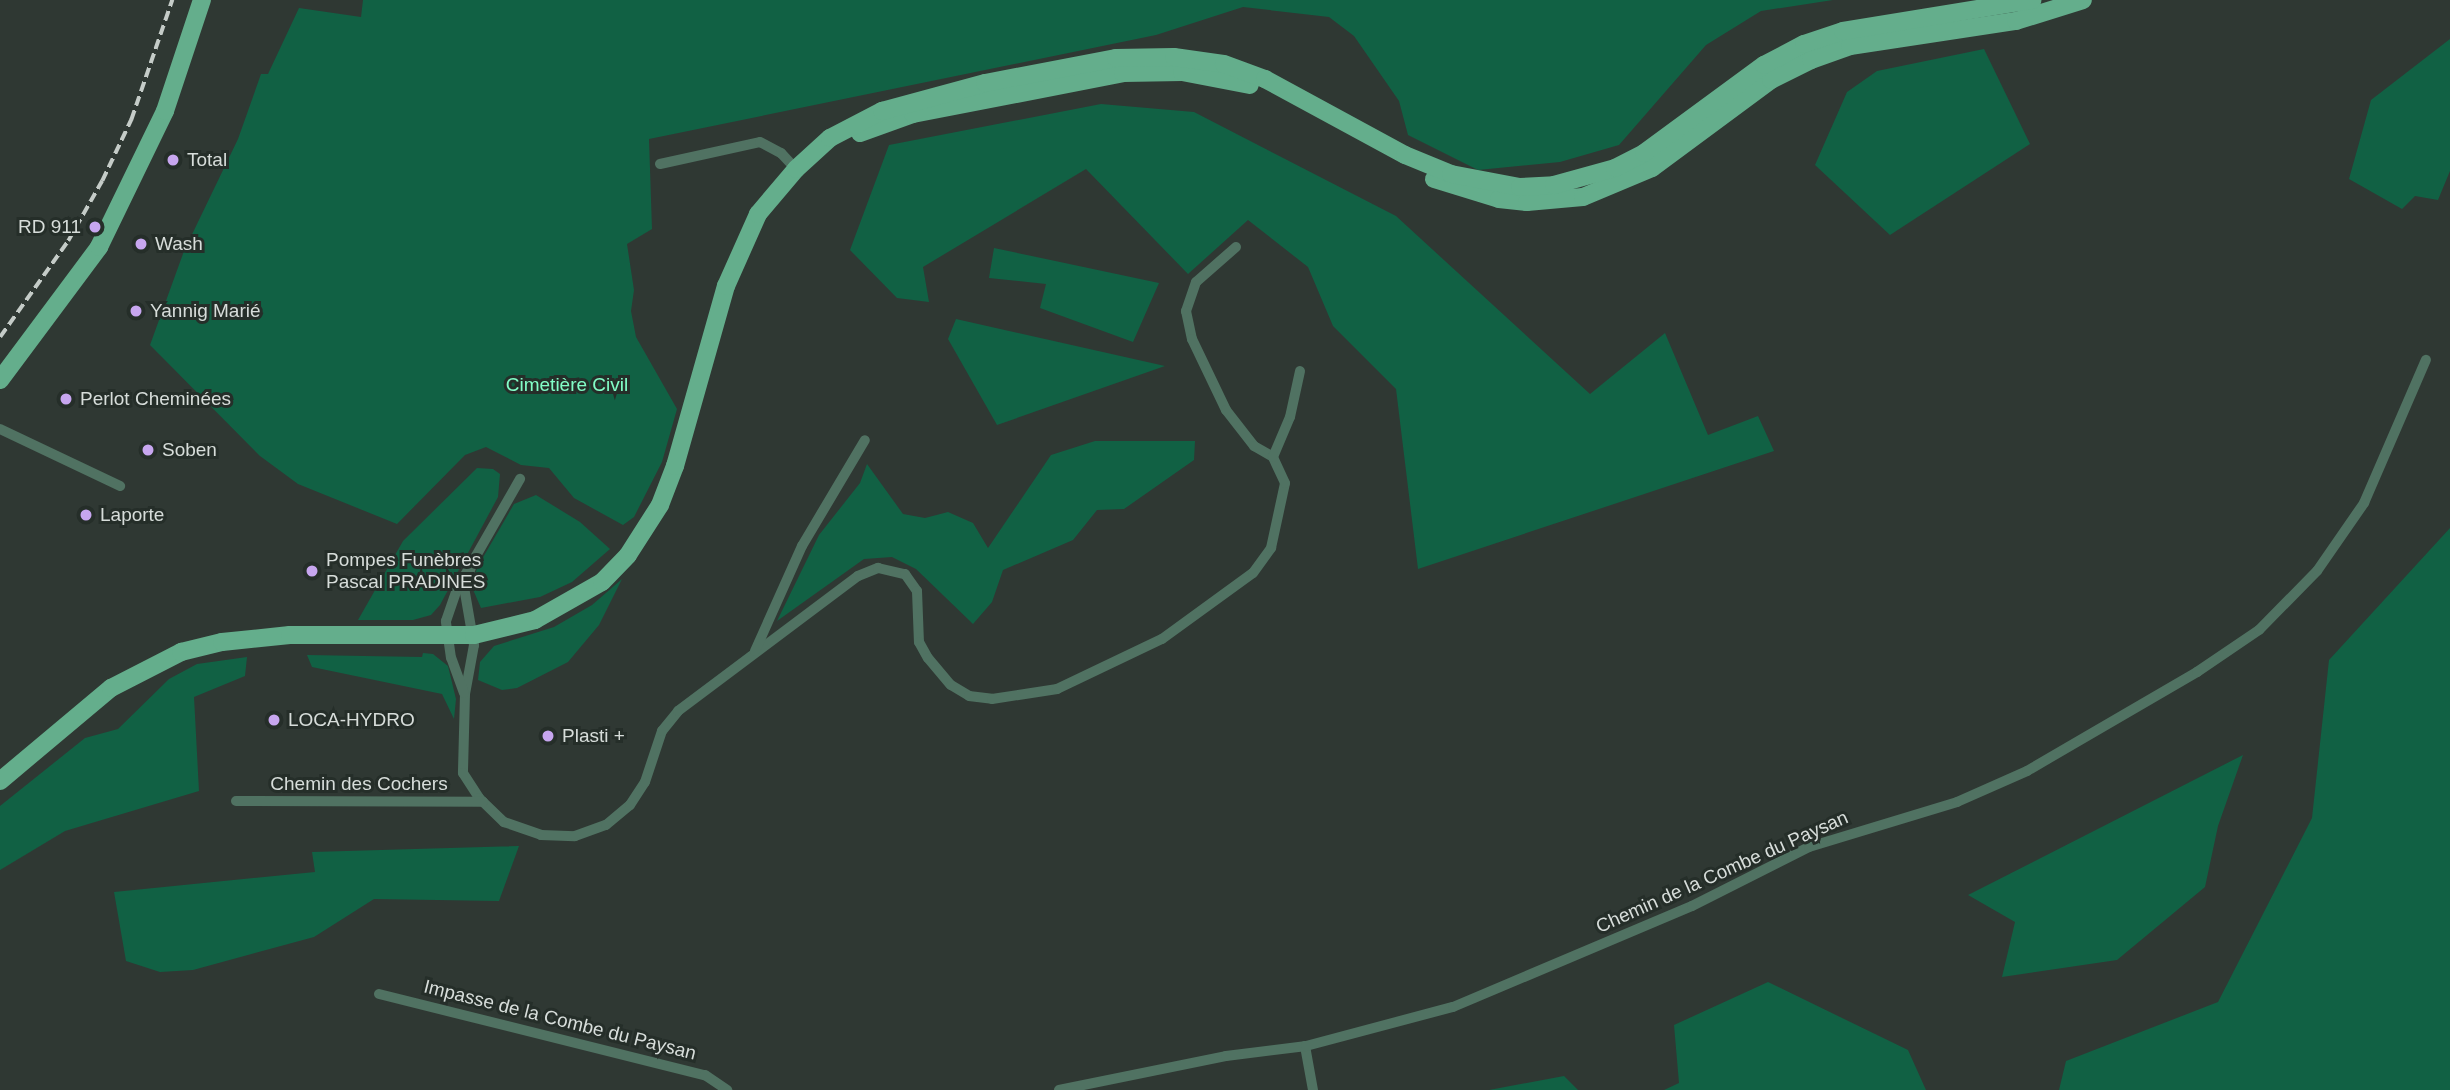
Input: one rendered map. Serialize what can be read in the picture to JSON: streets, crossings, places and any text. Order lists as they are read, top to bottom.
{
  "streets": {
    "street": ["Chemin des Cochers", "Chemin de la Combe du Paysan", "Impasse de la Combe du Paysan"]
  },
  "parks": ["Cimetière Civil"],
  "places": [
    "Total",
    "RD 911",
    "Wash",
    "Yannig Marié",
    "Perlot Cheminées",
    "Soben",
    "Laporte",
    "Pompes Funèbres Pascal PRADINES",
    "LOCA-HYDRO",
    "Plasti +"
  ]
}
